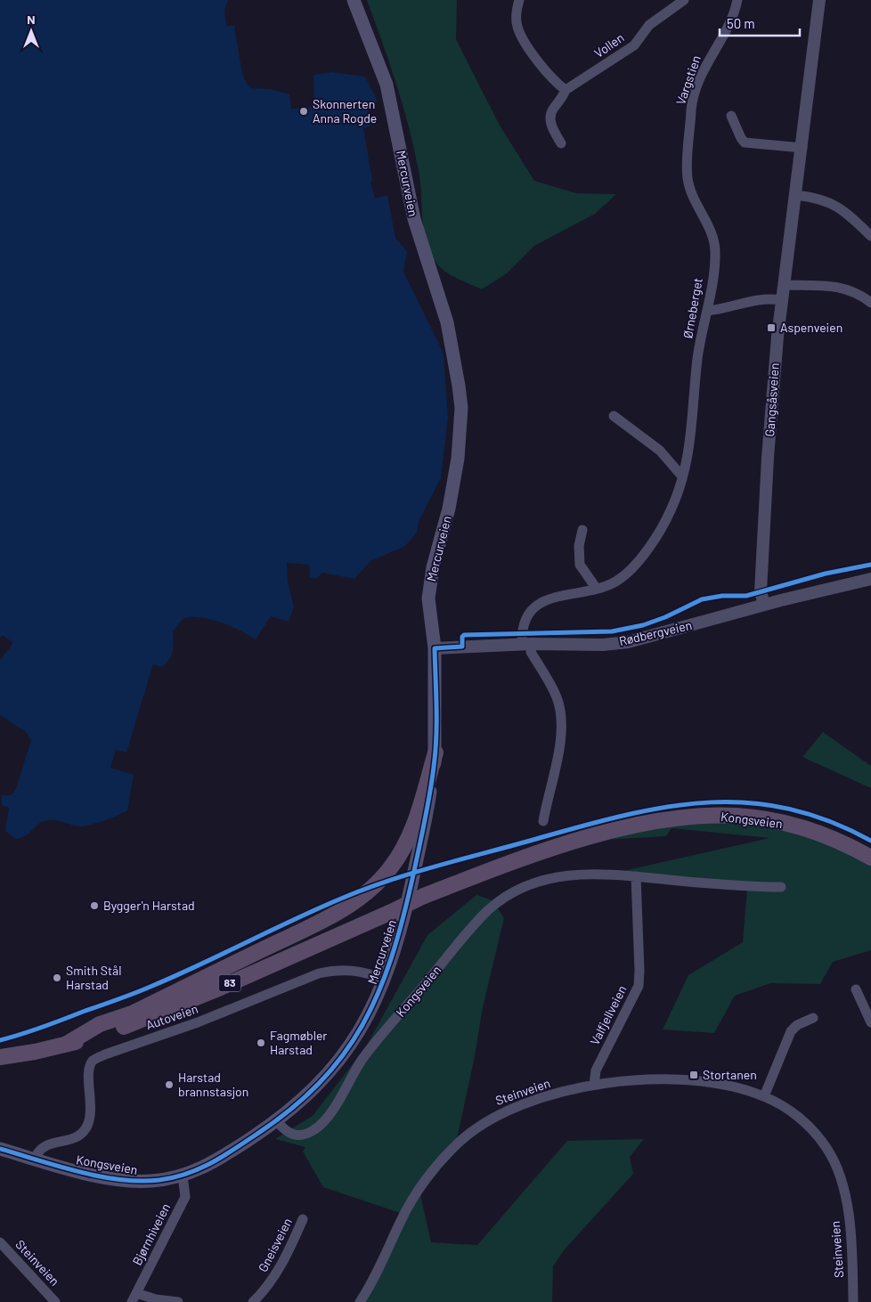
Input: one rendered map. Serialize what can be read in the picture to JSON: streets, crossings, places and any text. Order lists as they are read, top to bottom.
{
  "streets": {
    "highway": ["Kongsveien", "83"],
    "main road": ["Mercurveien"],
    "street": [
      "Vollen",
      "Vargstien",
      "Ørneberget",
      "Gangsåsveien",
      "Rødbergveien",
      "Valfjellveien",
      "Autoveien",
      "Steinveien",
      "Bjørnhiveien",
      "Gneisveien"
    ]
  },
  "crossings": [
    ["Vargstien", "Ørneberget"],
    ["Mercurveien", "Rødbergveien"],
    ["Mercurveien", "Kongsveien"],
    ["Mercurveien", "83"],
    ["Mercurveien", "Autoveien"],
    ["Ørneberget", "Rødbergveien"],
    ["Gangsåsveien", "Rødbergveien"],
    ["Kongsveien", "83"],
    ["Kongsveien", "Valfjellveien"],
    ["Kongsveien", "Autoveien"],
    ["Kongsveien", "Bjørnhiveien"],
    ["Valfjellveien", "Steinveien"]
  ],
  "places": {
    "other": [
      "Skonnerten Anna Rogde",
      "Bygger'n Harstad",
      "Smith Stål Harstad",
      "Fagmøbler Harstad",
      "Harstad brannstasjon"
    ],
    "transit": ["Aspenveien", "Stortanen"]
  },
  "scale_bar": "50 m",
  "north": "top"
}
